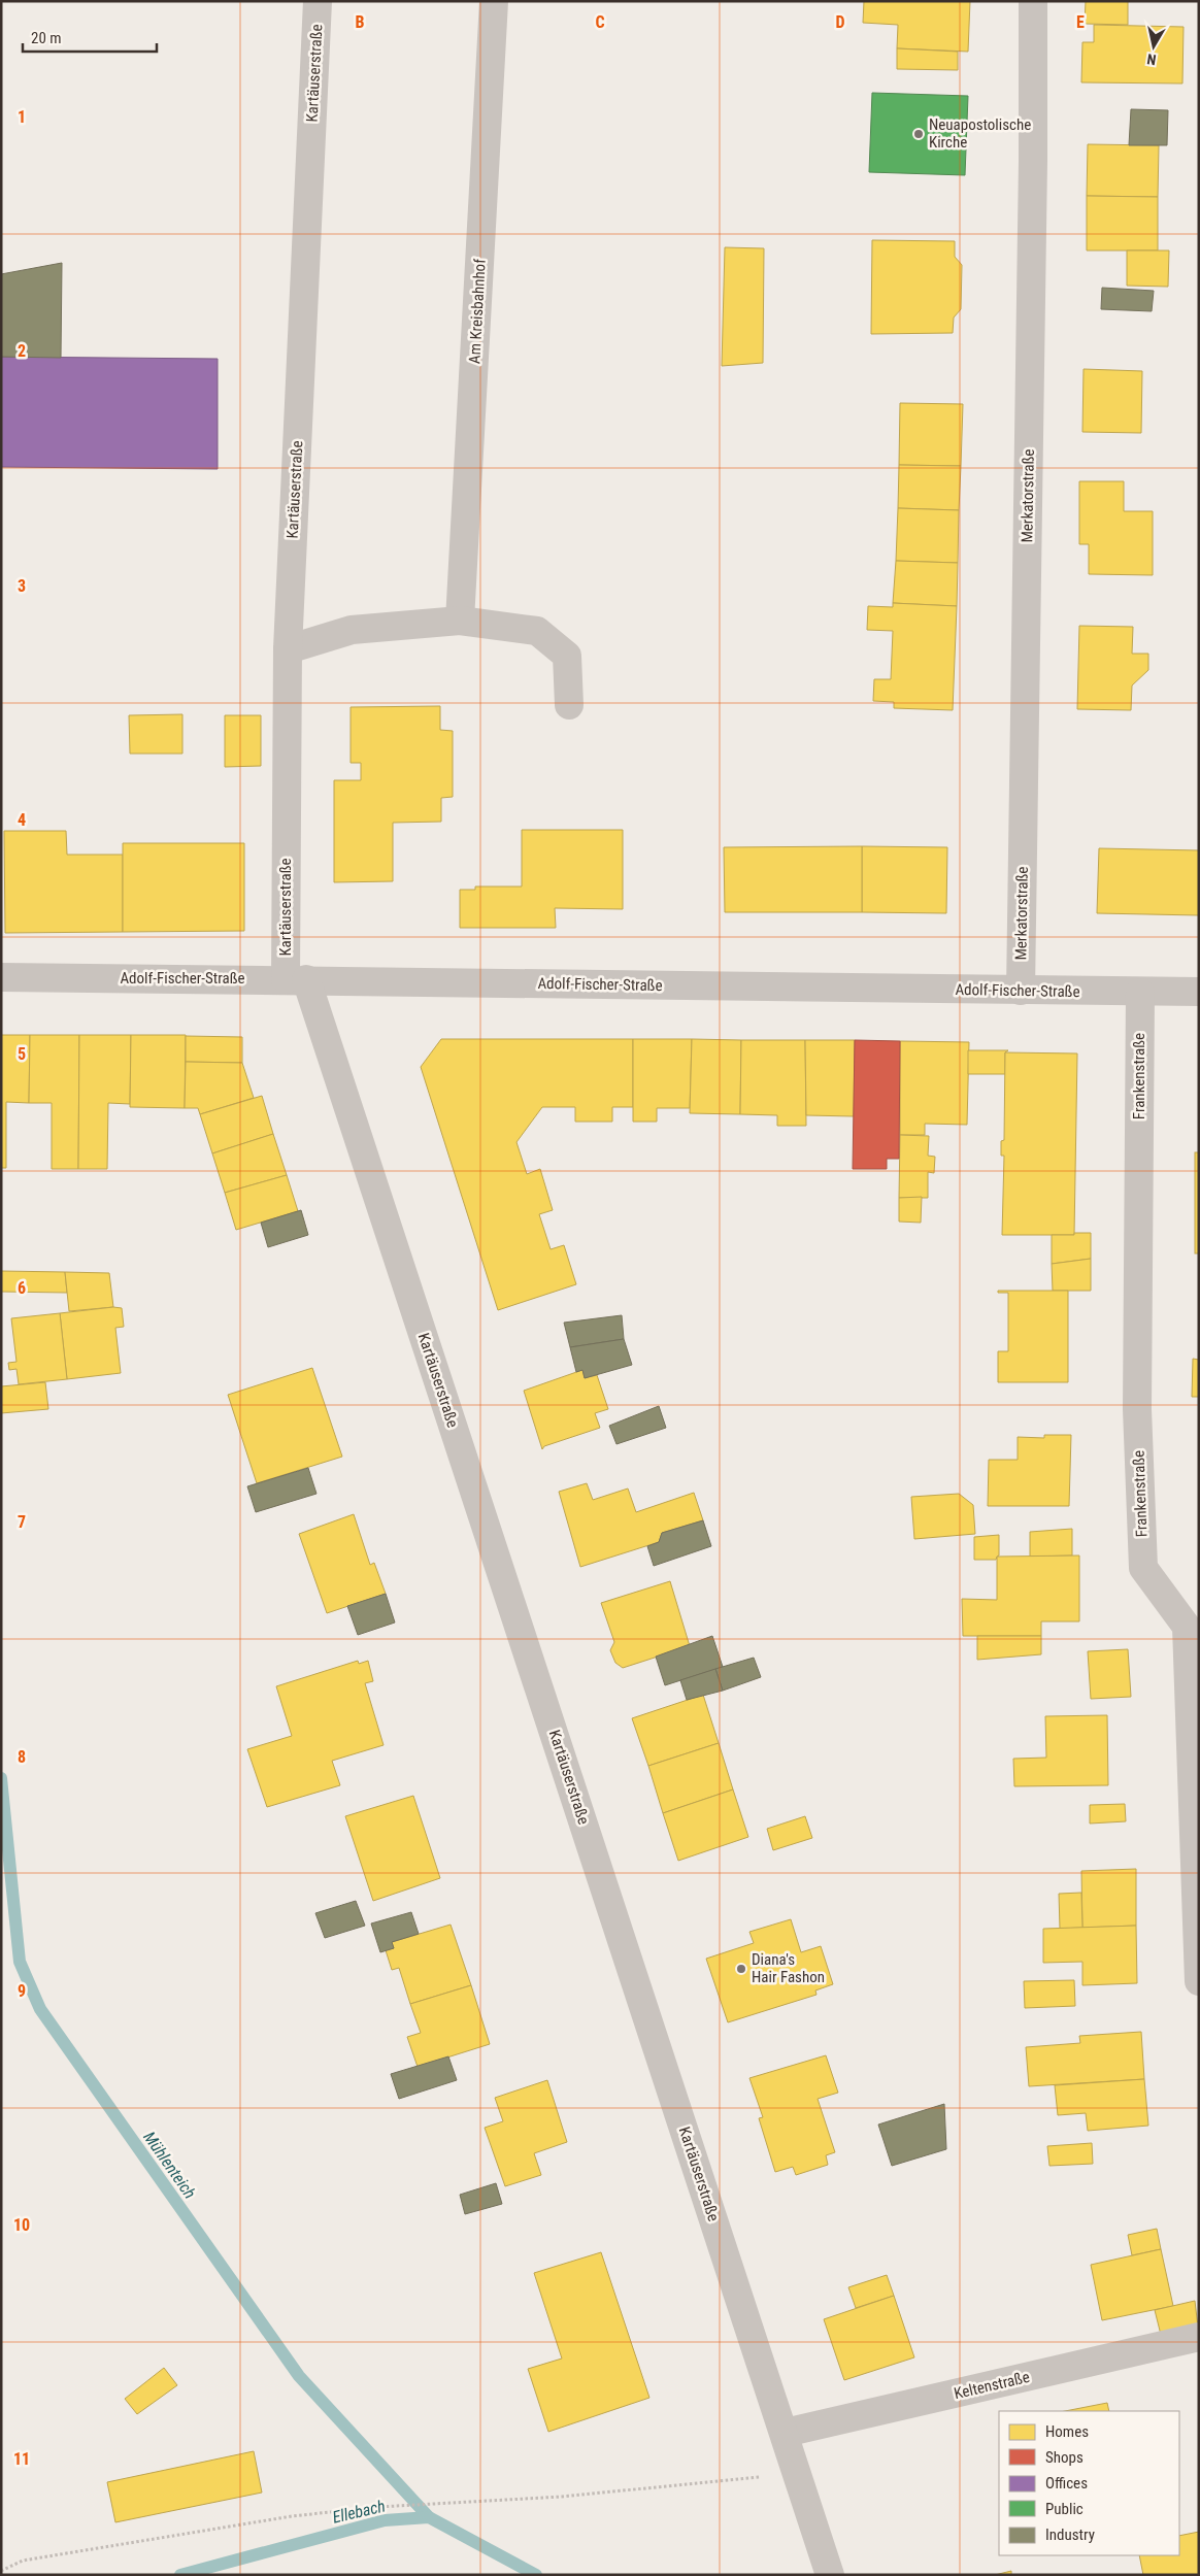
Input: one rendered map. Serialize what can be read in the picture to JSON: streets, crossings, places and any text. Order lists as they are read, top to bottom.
{
  "streets": {
    "street": [
      "Kartäuserstraße",
      "Am Kreisbahnhof",
      "Merkatorstraße",
      "Adolf-Fischer-Straße",
      "Frankenstraße",
      "Keltenstraße"
    ]
  },
  "crossings": [
    ["Kartäuserstraße", "Adolf-Fischer-Straße"],
    ["Kartäuserstraße", "Keltenstraße"],
    ["Merkatorstraße", "Adolf-Fischer-Straße"],
    ["Adolf-Fischer-Straße", "Frankenstraße"]
  ],
  "water": ["Mühlenteich", "Ellebach"],
  "places": ["Neuapostolische Kirche", "Diana's Hair Fashon"],
  "legend": [
    "Homes",
    "Shops",
    "Offices",
    "Public",
    "Industry"
  ],
  "scale_bar": "20 m",
  "north": "bottom",
  "grid": {
    "columns": [
      "B",
      "C",
      "D",
      "E"
    ],
    "rows": [
      "1",
      "2",
      "3",
      "4",
      "5",
      "6",
      "7",
      "8",
      "9",
      "10",
      "11"
    ]
  }
}
